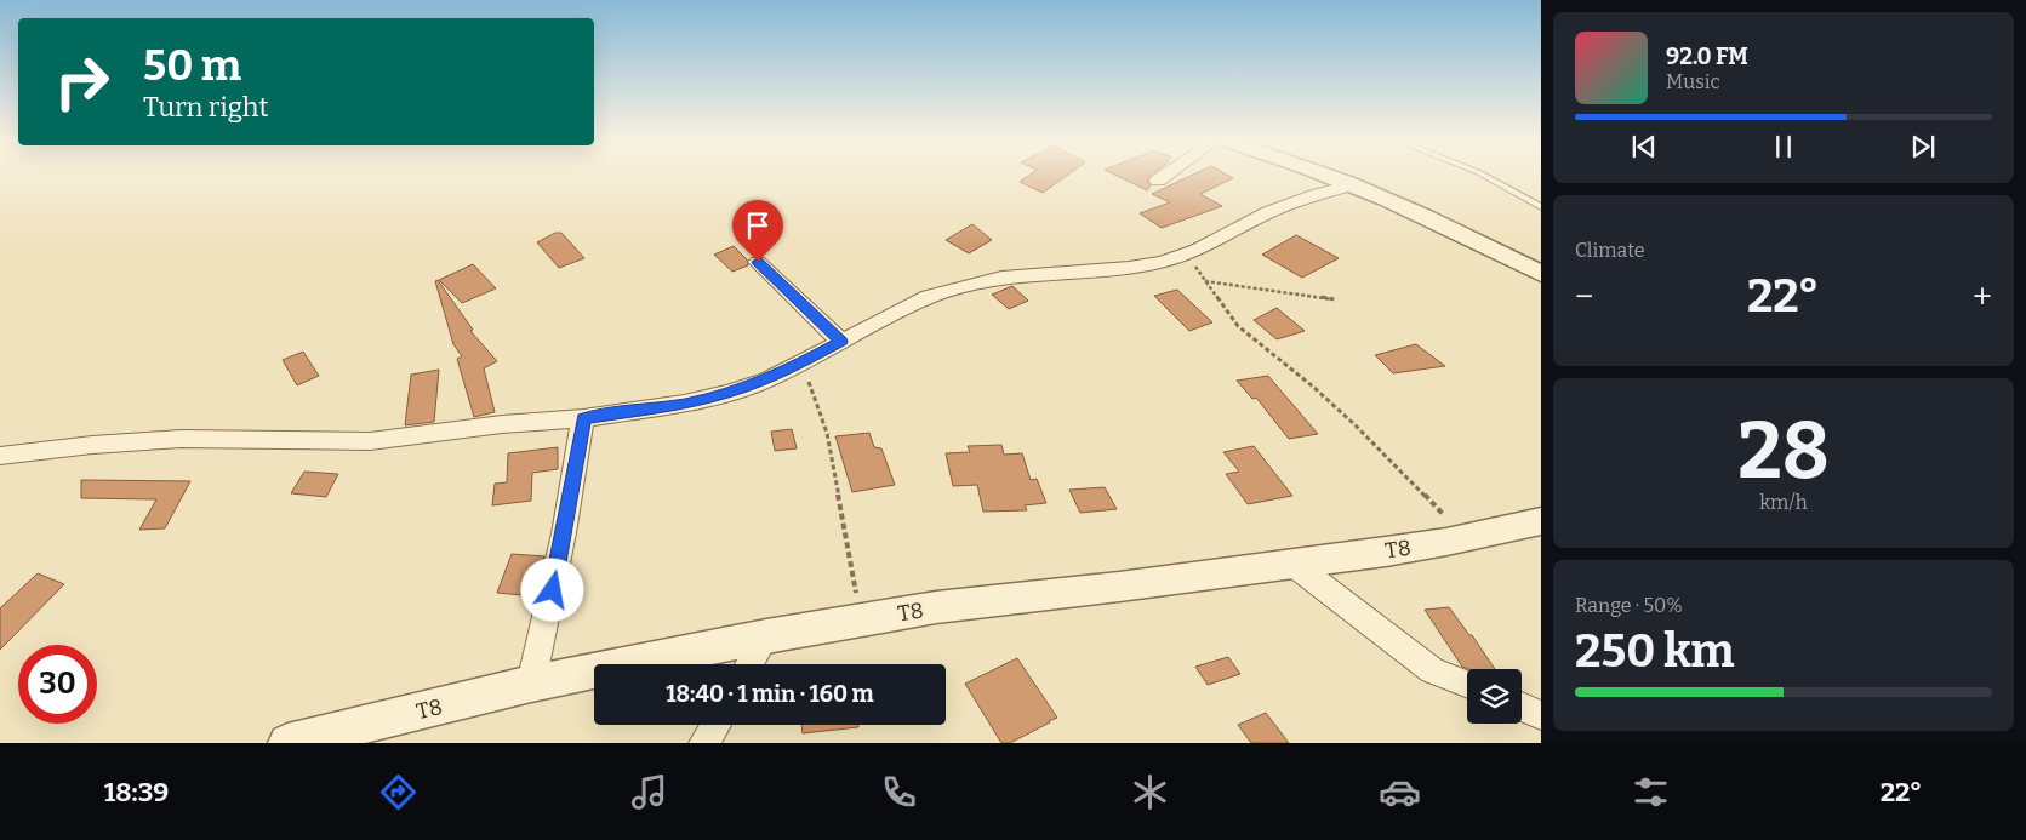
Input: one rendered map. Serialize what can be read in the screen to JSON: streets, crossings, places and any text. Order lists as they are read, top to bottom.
{
  "streets": {
    "street": ["T8"]
  },
  "page": {
    "turn": ["50 m", "Turn right"],
    "song": ["92.0 FM", "Music"],
    "tile": [
      "Climate",
      ["28", "km/h"],
      ["Range · 50%", "250 km"]
    ],
    "heat": ["−", "22°", "+"],
    "limit": "30",
    "trip": "18:40 · 1 min · 160 m",
    "tabs": ["18:39", "22°"]
  }
}
